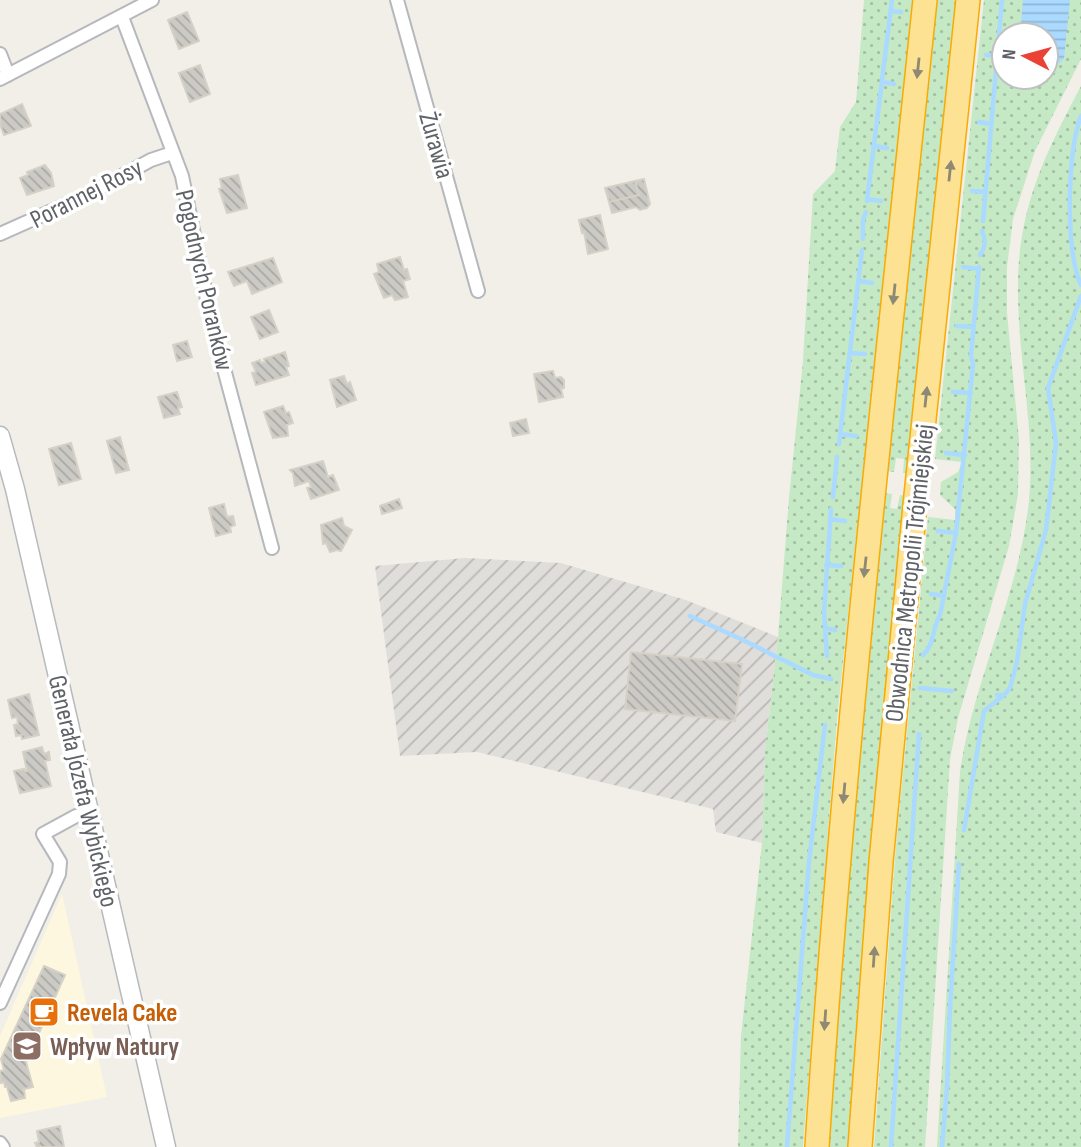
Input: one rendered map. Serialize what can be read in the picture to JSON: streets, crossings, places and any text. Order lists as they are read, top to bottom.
{
  "streets": {
    "highway": ["Obwodnica Metropolii Trójmiejskiej"],
    "main road": ["Generała Józefa Wybickiego"],
    "street": ["Żurawia", "Porannej Rosy", "Pogodnych Poranków"]
  },
  "crossings": [
    ["Porannej Rosy", "Pogodnych Poranków"]
  ],
  "places": {
    "cafe": ["Revela Cake"],
    "school or university": ["Wpływ Natury"]
  },
  "north": "left"
}
